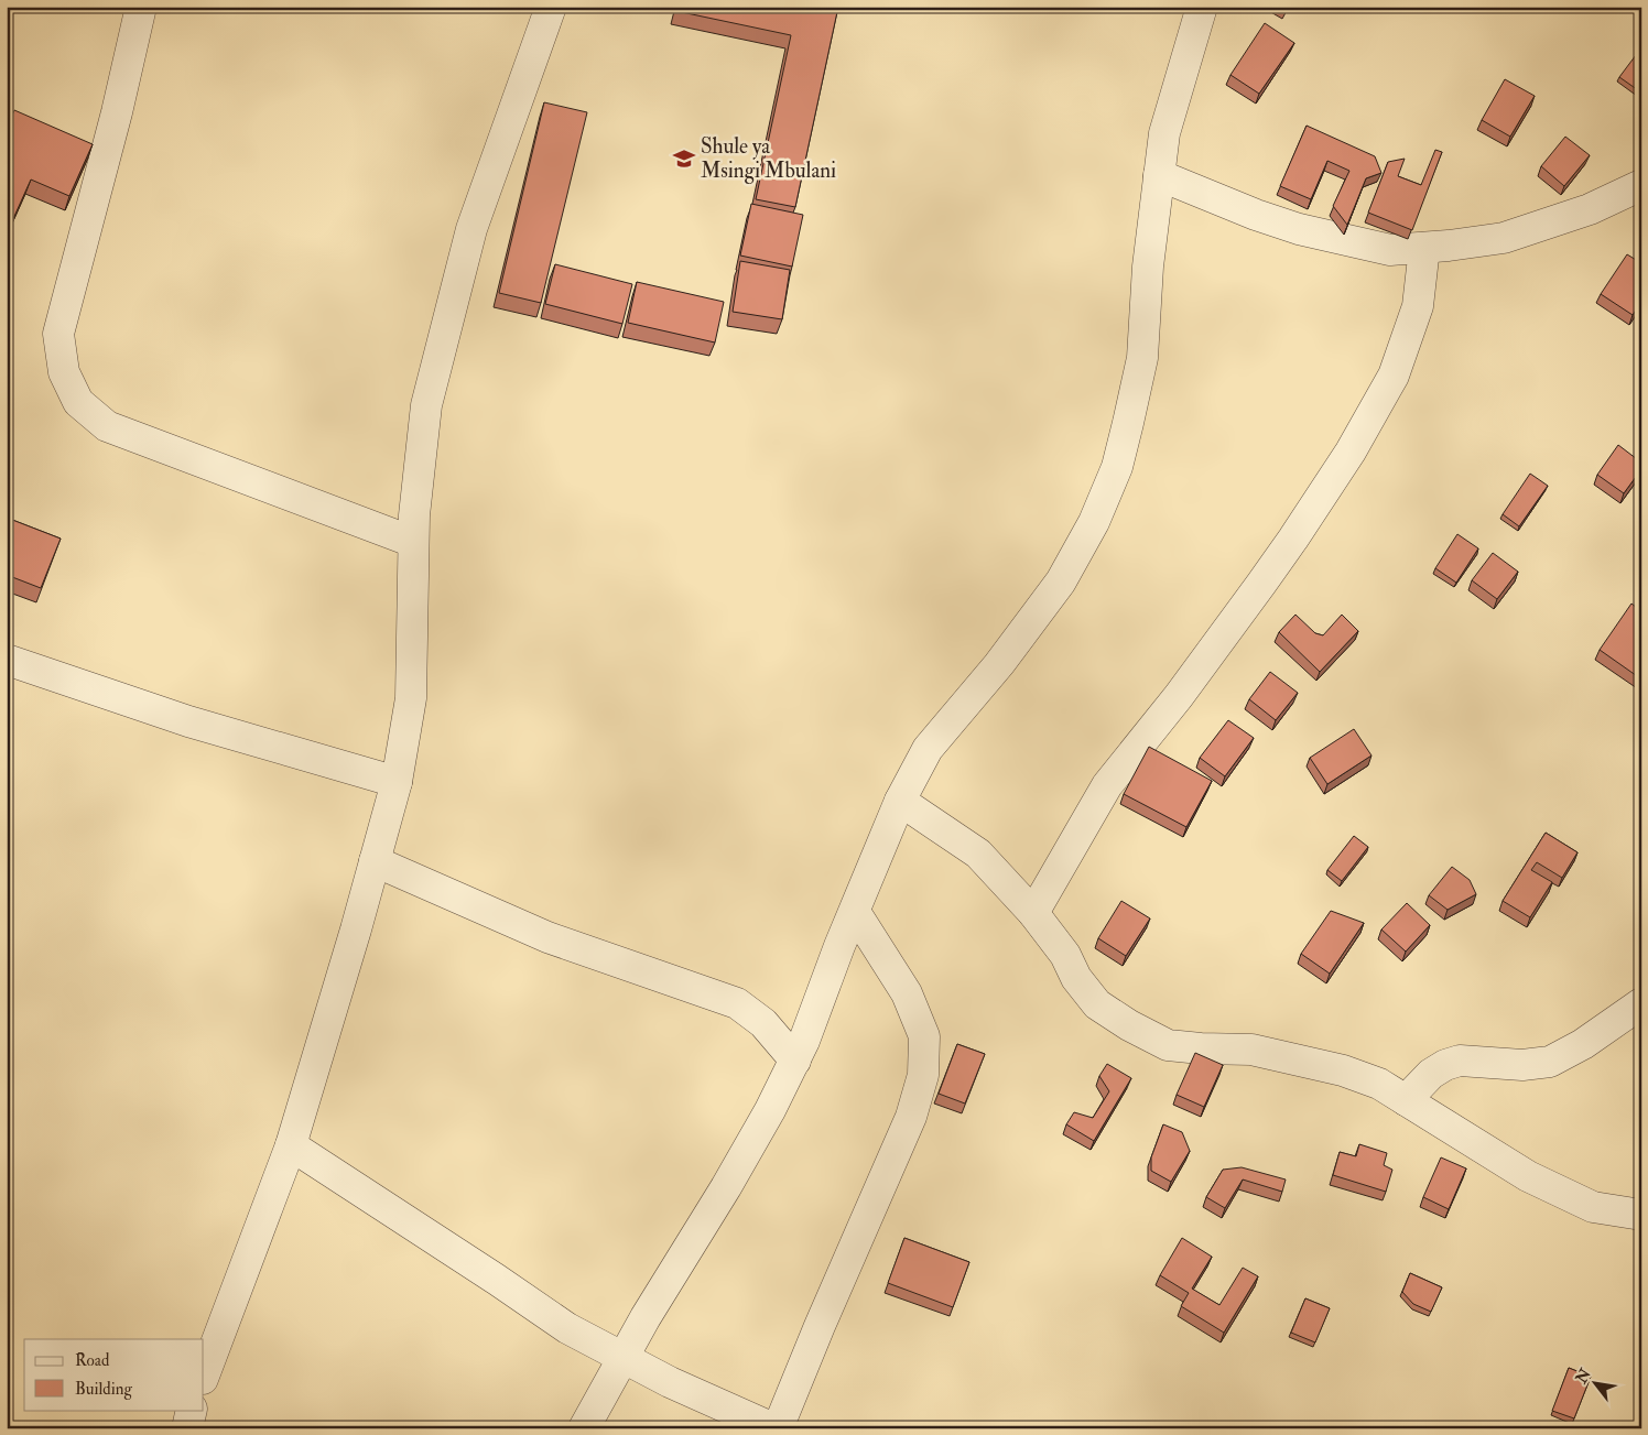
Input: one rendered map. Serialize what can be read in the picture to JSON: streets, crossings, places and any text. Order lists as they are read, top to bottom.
{
  "places": {
    "school or university": ["Shule ya Msingi Mbulani"]
  },
  "legend": ["Road", "Building"],
  "north": "top left"
}
